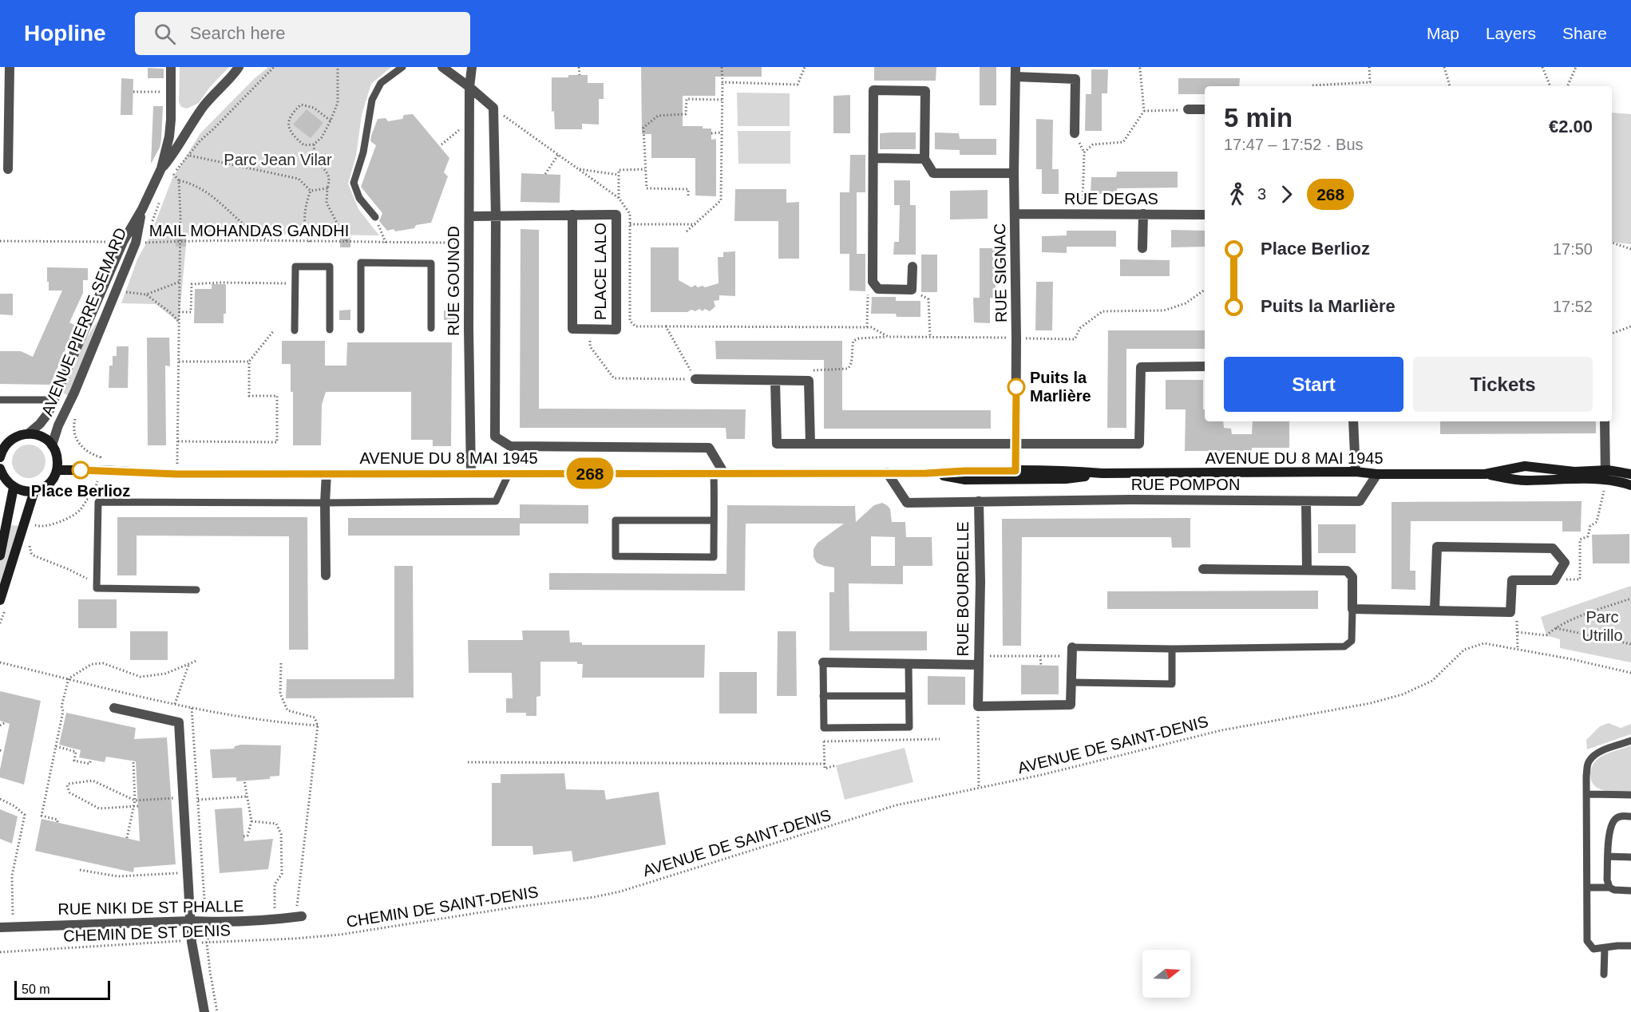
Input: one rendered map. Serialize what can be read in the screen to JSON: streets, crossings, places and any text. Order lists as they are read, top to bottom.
{
  "streets": {
    "main road": ["AVENUE DU 8 MAI 1945"],
    "street": [
      "RUE DEGAS",
      "PLACE LALO",
      "RUE SIGNAC",
      "RUE GOUNOD",
      "AVENUE PIERRE SEMARD",
      "RUE POMPON",
      "RUE BOURDELLE",
      "RUE NIKI DE ST PHALLE"
    ],
    "path": [
      "MAIL MOHANDAS GANDHI",
      "AVENUE DE SAINT-DENIS",
      "CHEMIN DE SAINT-DENIS",
      "CHEMIN DE ST DENIS"
    ]
  },
  "crossings": [
    ["RUE DEGAS", "RUE SIGNAC"],
    ["MAIL MOHANDAS GANDHI", "RUE GOUNOD"],
    ["MAIL MOHANDAS GANDHI", "AVENUE PIERRE SEMARD"],
    ["PLACE LALO", "RUE GOUNOD"],
    ["RUE SIGNAC", "AVENUE DU 8 MAI 1945"],
    ["RUE GOUNOD", "AVENUE DU 8 MAI 1945"],
    ["AVENUE DU 8 MAI 1945", "RUE POMPON"],
    ["RUE POMPON", "RUE BOURDELLE"],
    ["AVENUE DE SAINT-DENIS", "CHEMIN DE SAINT-DENIS"],
    ["CHEMIN DE SAINT-DENIS", "CHEMIN DE ST DENIS"]
  ],
  "parks": ["Parc Jean Vilar", "Parc Utrillo"],
  "places": ["Puits la Marlière", "Place Berlioz"],
  "lines": ["bus line 268"],
  "scale_bar": "50 m",
  "north": "right",
  "page": {
    "header": "Hopline",
    "search": "Search here",
    "nav": ["Map", "Layers", "Share"],
    "on_map": "268",
    "heading": ["5 min", "17:47 – 17:52 · Bus", "€2.00"],
    "legs": ["3", "268"],
    "list": [
      {
        "name": "Place Berlioz",
        "value": "17:50"
      },
      {
        "name": "Puits la Marlière",
        "value": "17:52"
      }
    ],
    "buttons": ["Start", "Tickets"],
    "scale": "50 m"
  }
}
